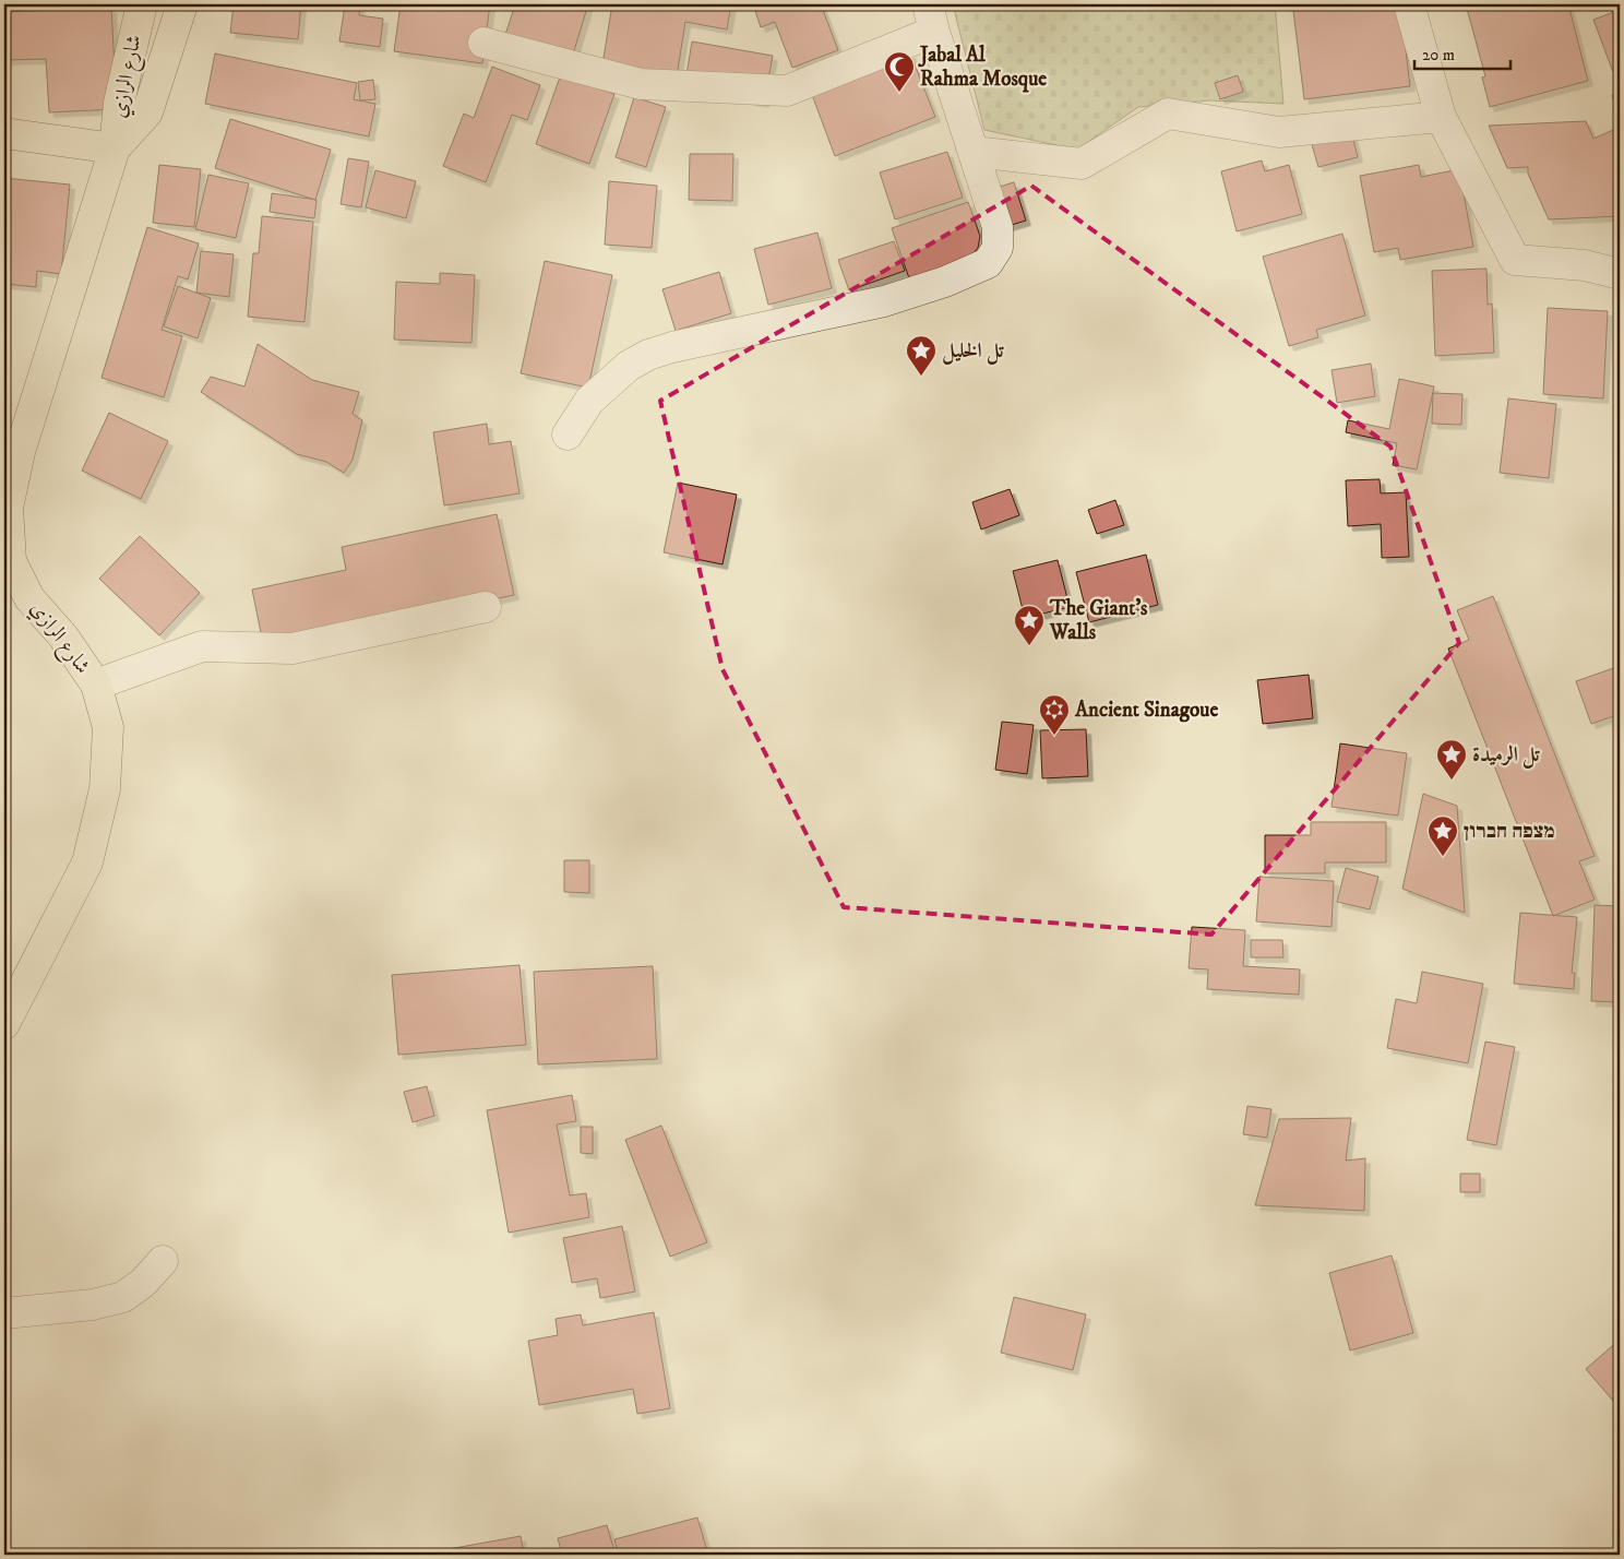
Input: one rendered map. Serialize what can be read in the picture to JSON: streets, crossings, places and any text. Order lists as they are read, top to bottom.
{
  "streets": {
    "main road": ["شارع الرازي"]
  },
  "places": {
    "mosque": ["Jabal Al Rahma Mosque"],
    "place": [
      "تل الخليل",
      "The Giant's Walls",
      "تل الرميدة",
      "מצפה חברון"
    ],
    "synagogue": ["Ancient Sinagoue"]
  },
  "scale_bar": "20 m"
}
